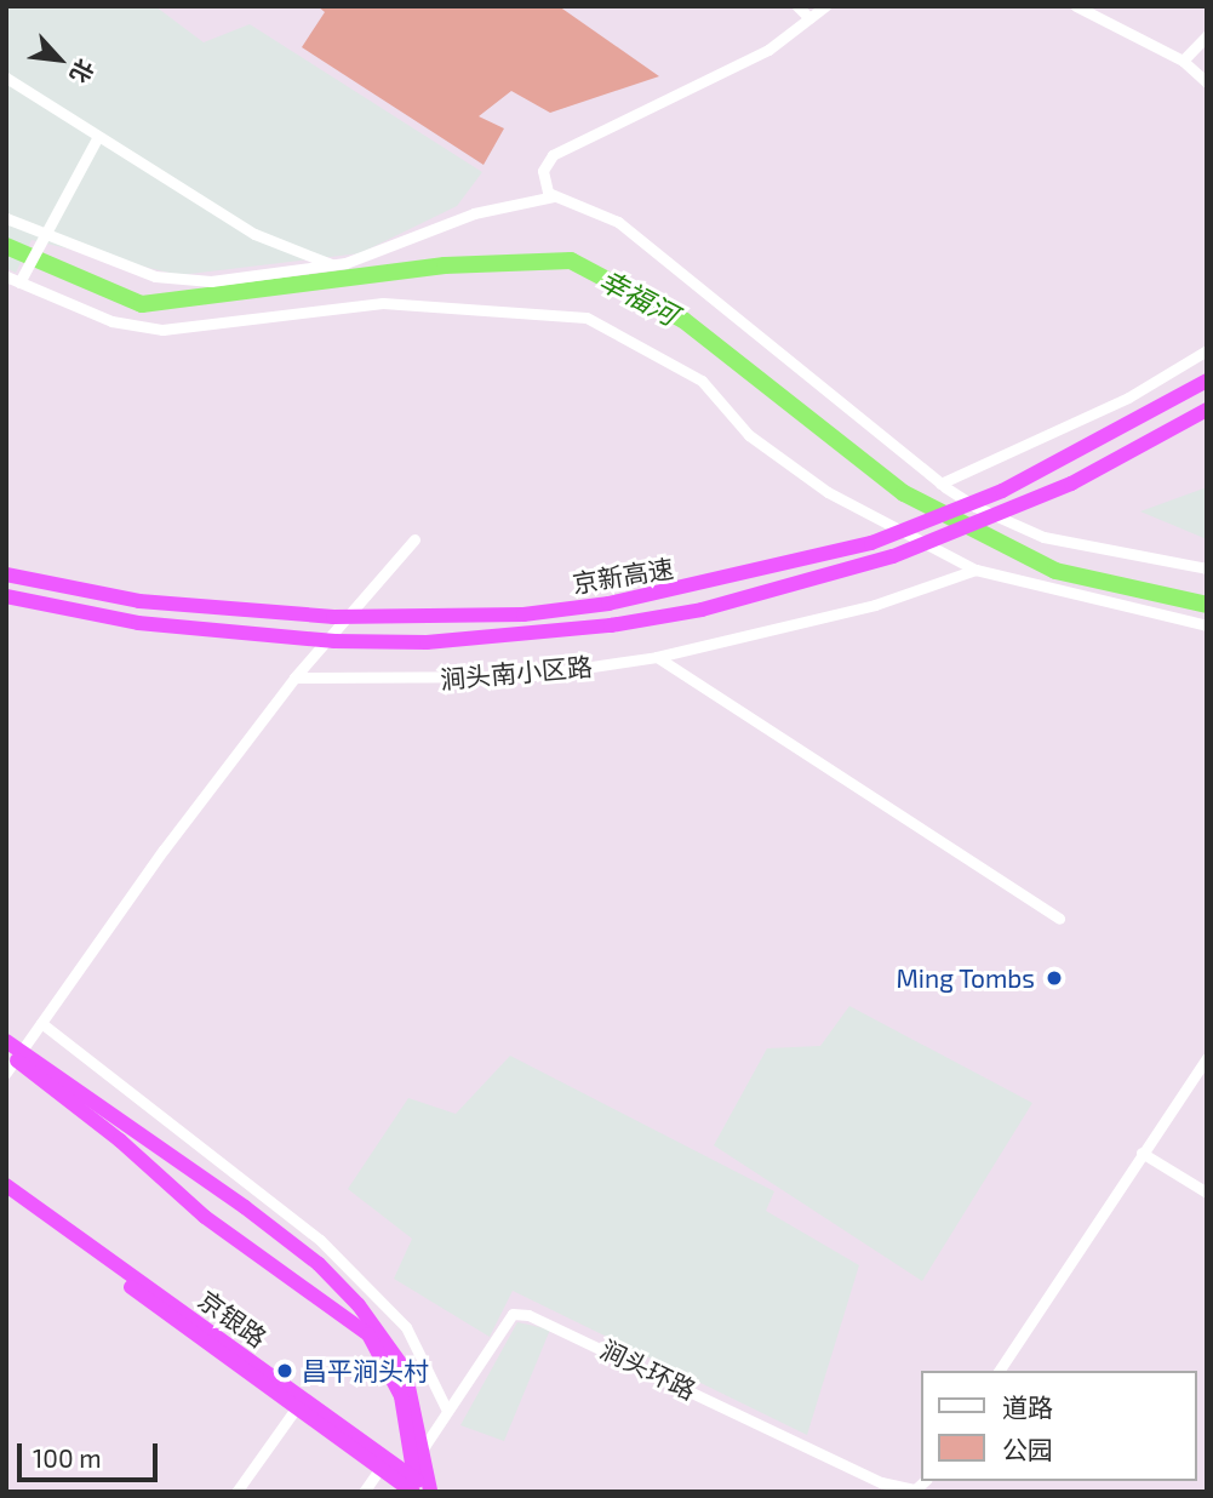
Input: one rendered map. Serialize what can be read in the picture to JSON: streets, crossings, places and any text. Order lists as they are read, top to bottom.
{
  "streets": {
    "highway": ["京新高速", "京银路"],
    "street": ["涧头南小区路", "涧头环路"]
  },
  "water": ["幸福河"],
  "places": ["Ming Tombs", "昌平涧头村"],
  "legend": ["道路", "公园"],
  "scale_bar": "100 m",
  "north": "bottom right"
}
